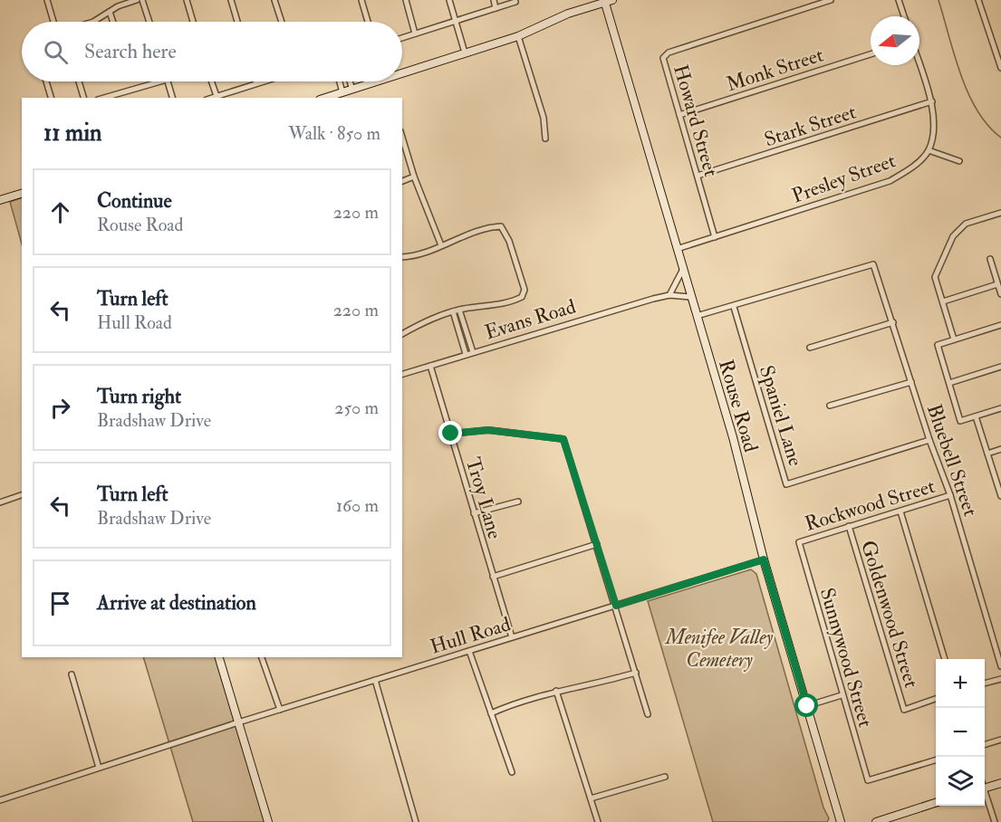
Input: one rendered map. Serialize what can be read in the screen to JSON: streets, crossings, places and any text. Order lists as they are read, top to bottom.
{
  "streets": {
    "street": [
      "Monk Street",
      "Howard Street",
      "Stark Street",
      "Presley Street",
      "Evans Road",
      "Rouse Road",
      "Spaniel Lane",
      "Bluebell Street",
      "Troy Lane",
      "Rockwood Street",
      "Goldenwood Street",
      "Hull Road",
      "Sunnywood Street"
    ]
  },
  "crossings": [
    ["Monk Street", "Howard Street"],
    ["Howard Street", "Stark Street"],
    ["Howard Street", "Presley Street"],
    ["Presley Street", "Rouse Road"],
    ["Evans Road", "Rouse Road"],
    ["Evans Road", "Troy Lane"],
    ["Rouse Road", "Hull Road"],
    ["Spaniel Lane", "Bluebell Street"],
    ["Bluebell Street", "Rockwood Street"],
    ["Troy Lane", "Hull Road"],
    ["Rockwood Street", "Goldenwood Street"],
    ["Rockwood Street", "Sunnywood Street"]
  ],
  "parks": ["Menifee Valley Cemetery"],
  "north": "left",
  "page": {
    "search": "Search here",
    "heading": ["11 min", "Walk · 850 m"],
    "list": [
      ["Continue", "Rouse Road", "220 m"],
      ["Turn left", "Hull Road", "220 m"],
      ["Turn right", "Bradshaw Drive", "250 m"],
      ["Turn left", "Bradshaw Drive", "160 m"],
      "Arrive at destination"
    ],
    "map_buttons": ["+", "−"]
  }
}
